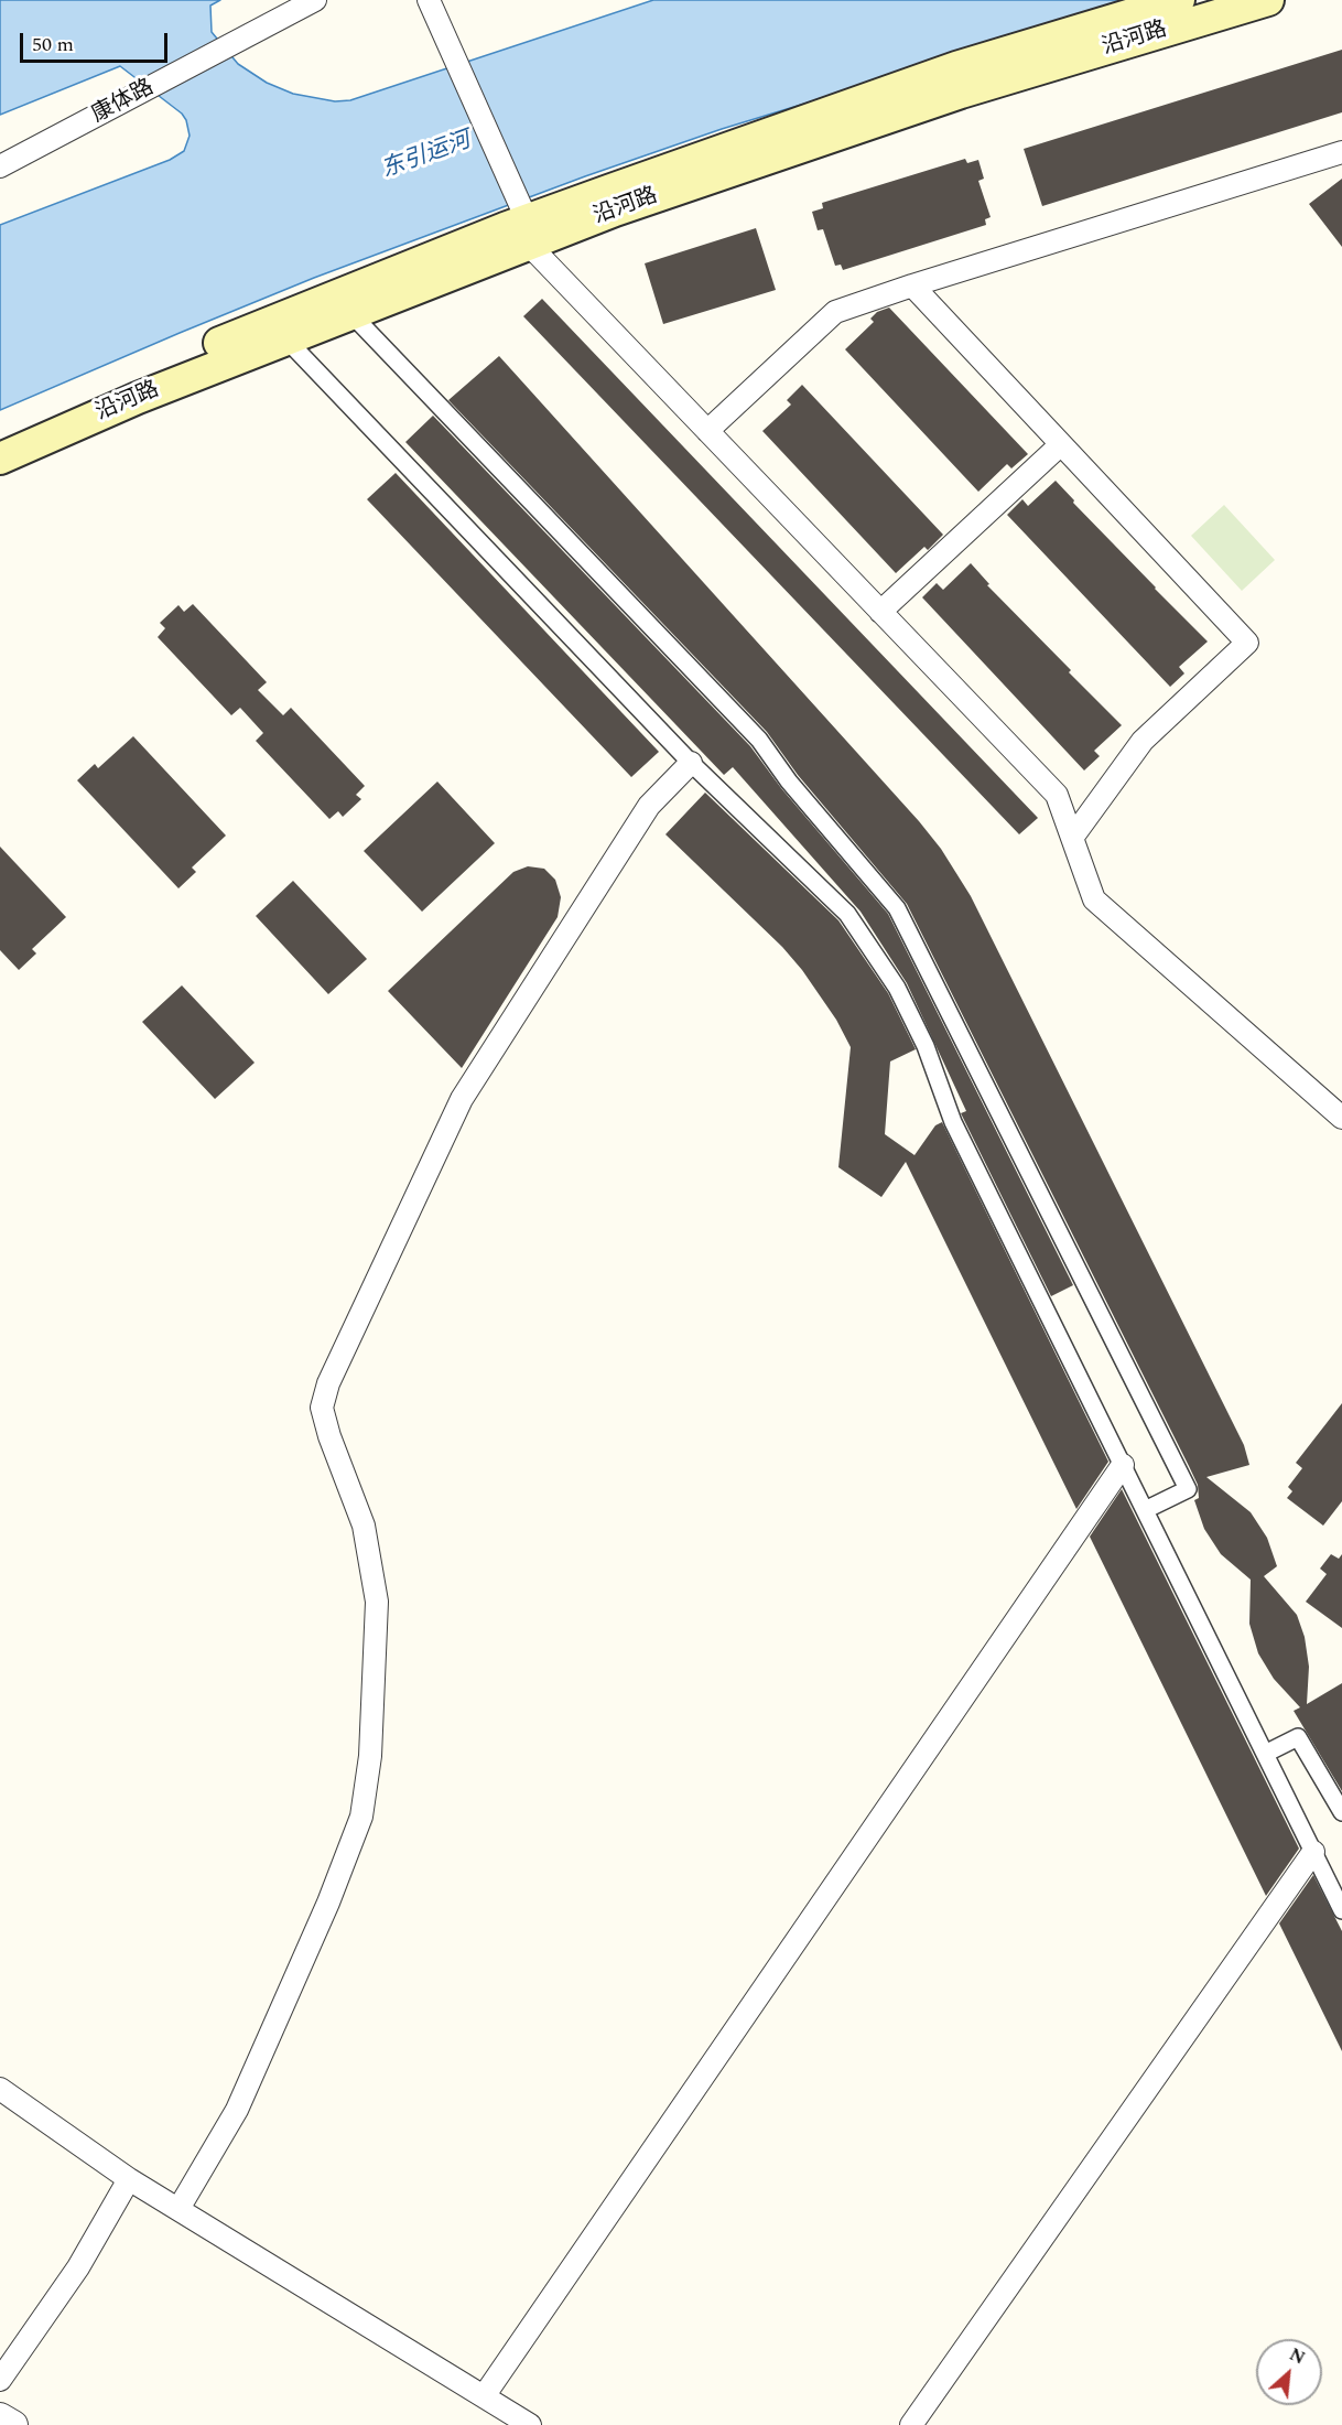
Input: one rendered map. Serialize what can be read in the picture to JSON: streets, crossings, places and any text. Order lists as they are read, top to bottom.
{
  "streets": {
    "main road": ["沿河路"],
    "street": ["康体路"]
  },
  "water": ["东引运河"],
  "scale_bar": "50 m",
  "north": "top right"
}
